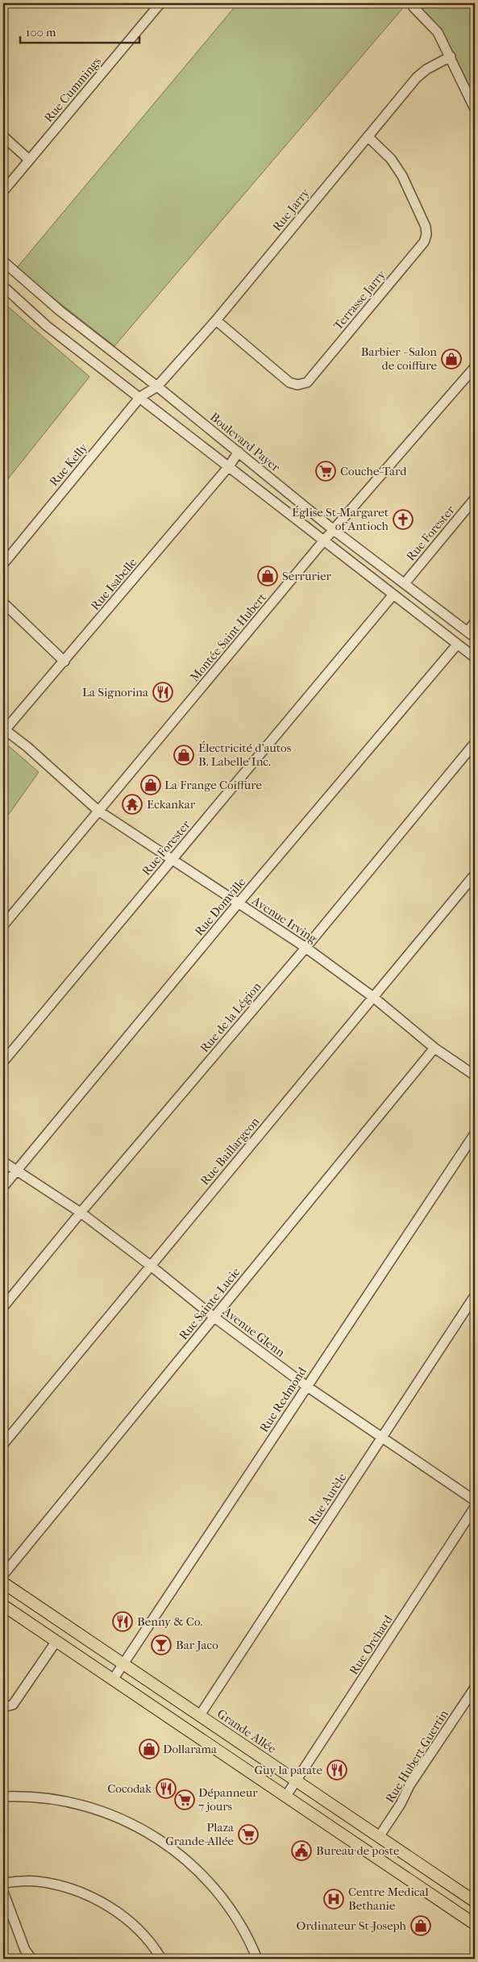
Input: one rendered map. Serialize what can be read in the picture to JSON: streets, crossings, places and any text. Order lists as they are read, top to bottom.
{
  "streets": {
    "main road": ["Grande Allée"],
    "street": [
      "Rue Cummings",
      "Rue Jarry",
      "Terrasse Jarry",
      "Boulevard Payer",
      "Rue Kelly",
      "Rue Forester",
      "Rue Isabelle",
      "Montée Saint-Hubert",
      "Rue Domville",
      "Avenue Irving",
      "Rue de la Légion",
      "Rue Baillargeon",
      "Rue Sainte-Lucie",
      "Avenue Glenn",
      "Rue Redmond",
      "Rue Aurèle",
      "Rue Orchard",
      "Rue Hubert-Guertin"
    ]
  },
  "crossings": [
    ["Rue Jarry", "Terrasse Jarry"],
    ["Rue Jarry", "Boulevard Payer"],
    ["Rue Jarry", "Rue Kelly"],
    ["Boulevard Payer", "Rue Kelly"],
    ["Boulevard Payer", "Rue Forester"],
    ["Boulevard Payer", "Rue Isabelle"],
    ["Boulevard Payer", "Montée Saint-Hubert"],
    ["Rue Forester", "Avenue Irving"],
    ["Rue Isabelle", "Avenue Irving"],
    ["Montée Saint-Hubert", "Avenue Irving"],
    ["Rue Domville", "Avenue Irving"],
    ["Rue Domville", "Avenue Glenn"],
    ["Avenue Irving", "Rue de la Légion"],
    ["Avenue Irving", "Rue Baillargeon"],
    ["Avenue Irving", "Rue Sainte-Lucie"],
    ["Rue de la Légion", "Avenue Glenn"],
    ["Rue Baillargeon", "Avenue Glenn"],
    ["Rue Sainte-Lucie", "Avenue Glenn"],
    ["Avenue Glenn", "Rue Redmond"],
    ["Avenue Glenn", "Rue Aurèle"],
    ["Rue Redmond", "Grande Allée"],
    ["Rue Aurèle", "Grande Allée"],
    ["Rue Orchard", "Grande Allée"],
    ["Grande Allée", "Rue Hubert-Guertin"]
  ],
  "places": {
    "shop": [
      "Barbier - Salon de coiffure",
      "Serrurier",
      "Électricité d'autos B. Labelle Inc.",
      "La Frange Coiffure",
      "Dollarama",
      "Ordinateur St-Joseph"
    ],
    "supermarket": ["Couche-Tard", "Dépanneur 7 jours", "Plaza Grande-Allée"],
    "church": ["Église St-Margaret of Antioch"],
    "restaurant": [
      "La Signorina",
      "Benny & Co.",
      "Guy la patate",
      "Cocodak"
    ],
    "temple": ["Eckankar"],
    "bar": ["Bar Jaco"],
    "public building": ["Bureau de poste"],
    "hospital": ["Centre Medical Bethanie"]
  },
  "scale_bar": "100 m"
}
